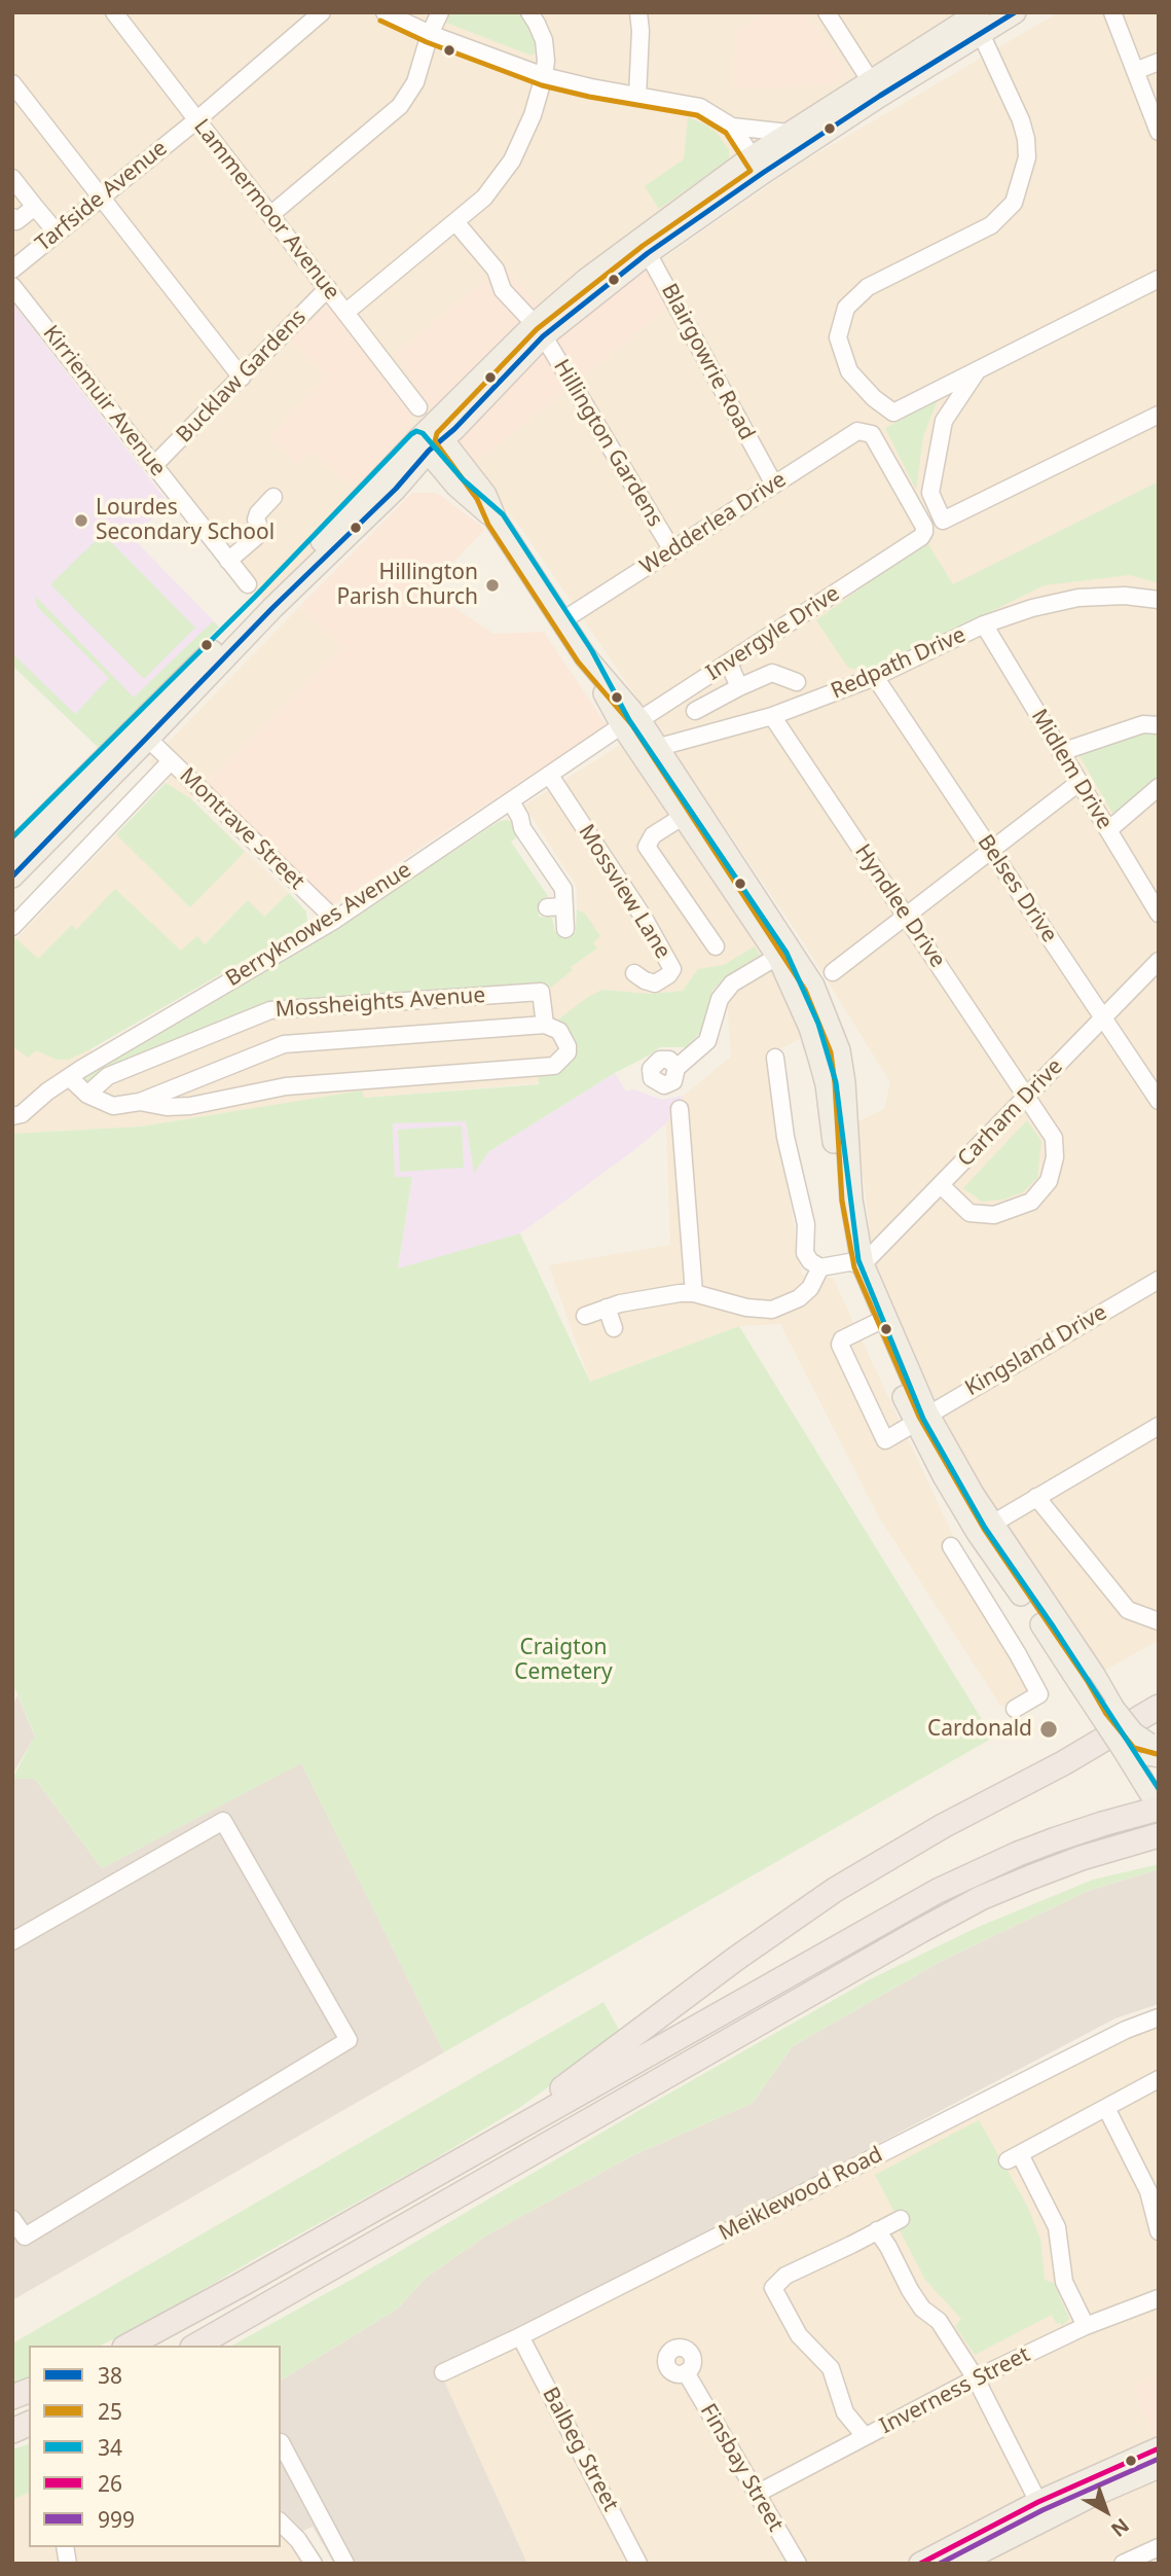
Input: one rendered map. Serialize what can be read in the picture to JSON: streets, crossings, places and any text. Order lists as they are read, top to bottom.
{
  "streets": {
    "street": [
      "Tarfside Avenue",
      "Lammermoor Avenue",
      "Blairgowrie Road",
      "Bucklaw Gardens",
      "Kirriemuir Avenue",
      "Hillington Gardens",
      "Wedderlea Drive",
      "Invergyle Drive",
      "Redpath Drive",
      "Midlem Drive",
      "Montrave Street",
      "Belses Drive",
      "Mossview Lane",
      "Hyndlee Drive",
      "Berryknowes Avenue",
      "Mossheights Avenue",
      "Carham Drive",
      "Kingsland Drive",
      "Meiklewood Road",
      "Inverness Street",
      "Balbeg Street",
      "Finsbay Street"
    ]
  },
  "crossings": [
    ["Tarfside Avenue", "Lammermoor Avenue"],
    ["Lammermoor Avenue", "Bucklaw Gardens"],
    ["Blairgowrie Road", "Wedderlea Drive"],
    ["Bucklaw Gardens", "Kirriemuir Avenue"],
    ["Hillington Gardens", "Wedderlea Drive"],
    ["Wedderlea Drive", "Invergyle Drive"],
    ["Invergyle Drive", "Berryknowes Avenue"],
    ["Redpath Drive", "Midlem Drive"],
    ["Redpath Drive", "Belses Drive"],
    ["Redpath Drive", "Hyndlee Drive"],
    ["Montrave Street", "Berryknowes Avenue"],
    ["Belses Drive", "Carham Drive"],
    ["Mossview Lane", "Berryknowes Avenue"],
    ["Hyndlee Drive", "Carham Drive"],
    ["Meiklewood Road", "Balbeg Street"],
    ["Inverness Street", "Finsbay Street"]
  ],
  "parks": ["Craigton Cemetery"],
  "places": ["Lourdes Secondary School", "Hillington Parish Church", "Cardonald"],
  "lines": [
    "transit line 38",
    "transit line 25",
    "transit line 34",
    "transit line 26",
    "transit line 999"
  ],
  "legend": [
    "38",
    "25",
    "34",
    "26",
    "999"
  ],
  "north": "bottom right"
}
